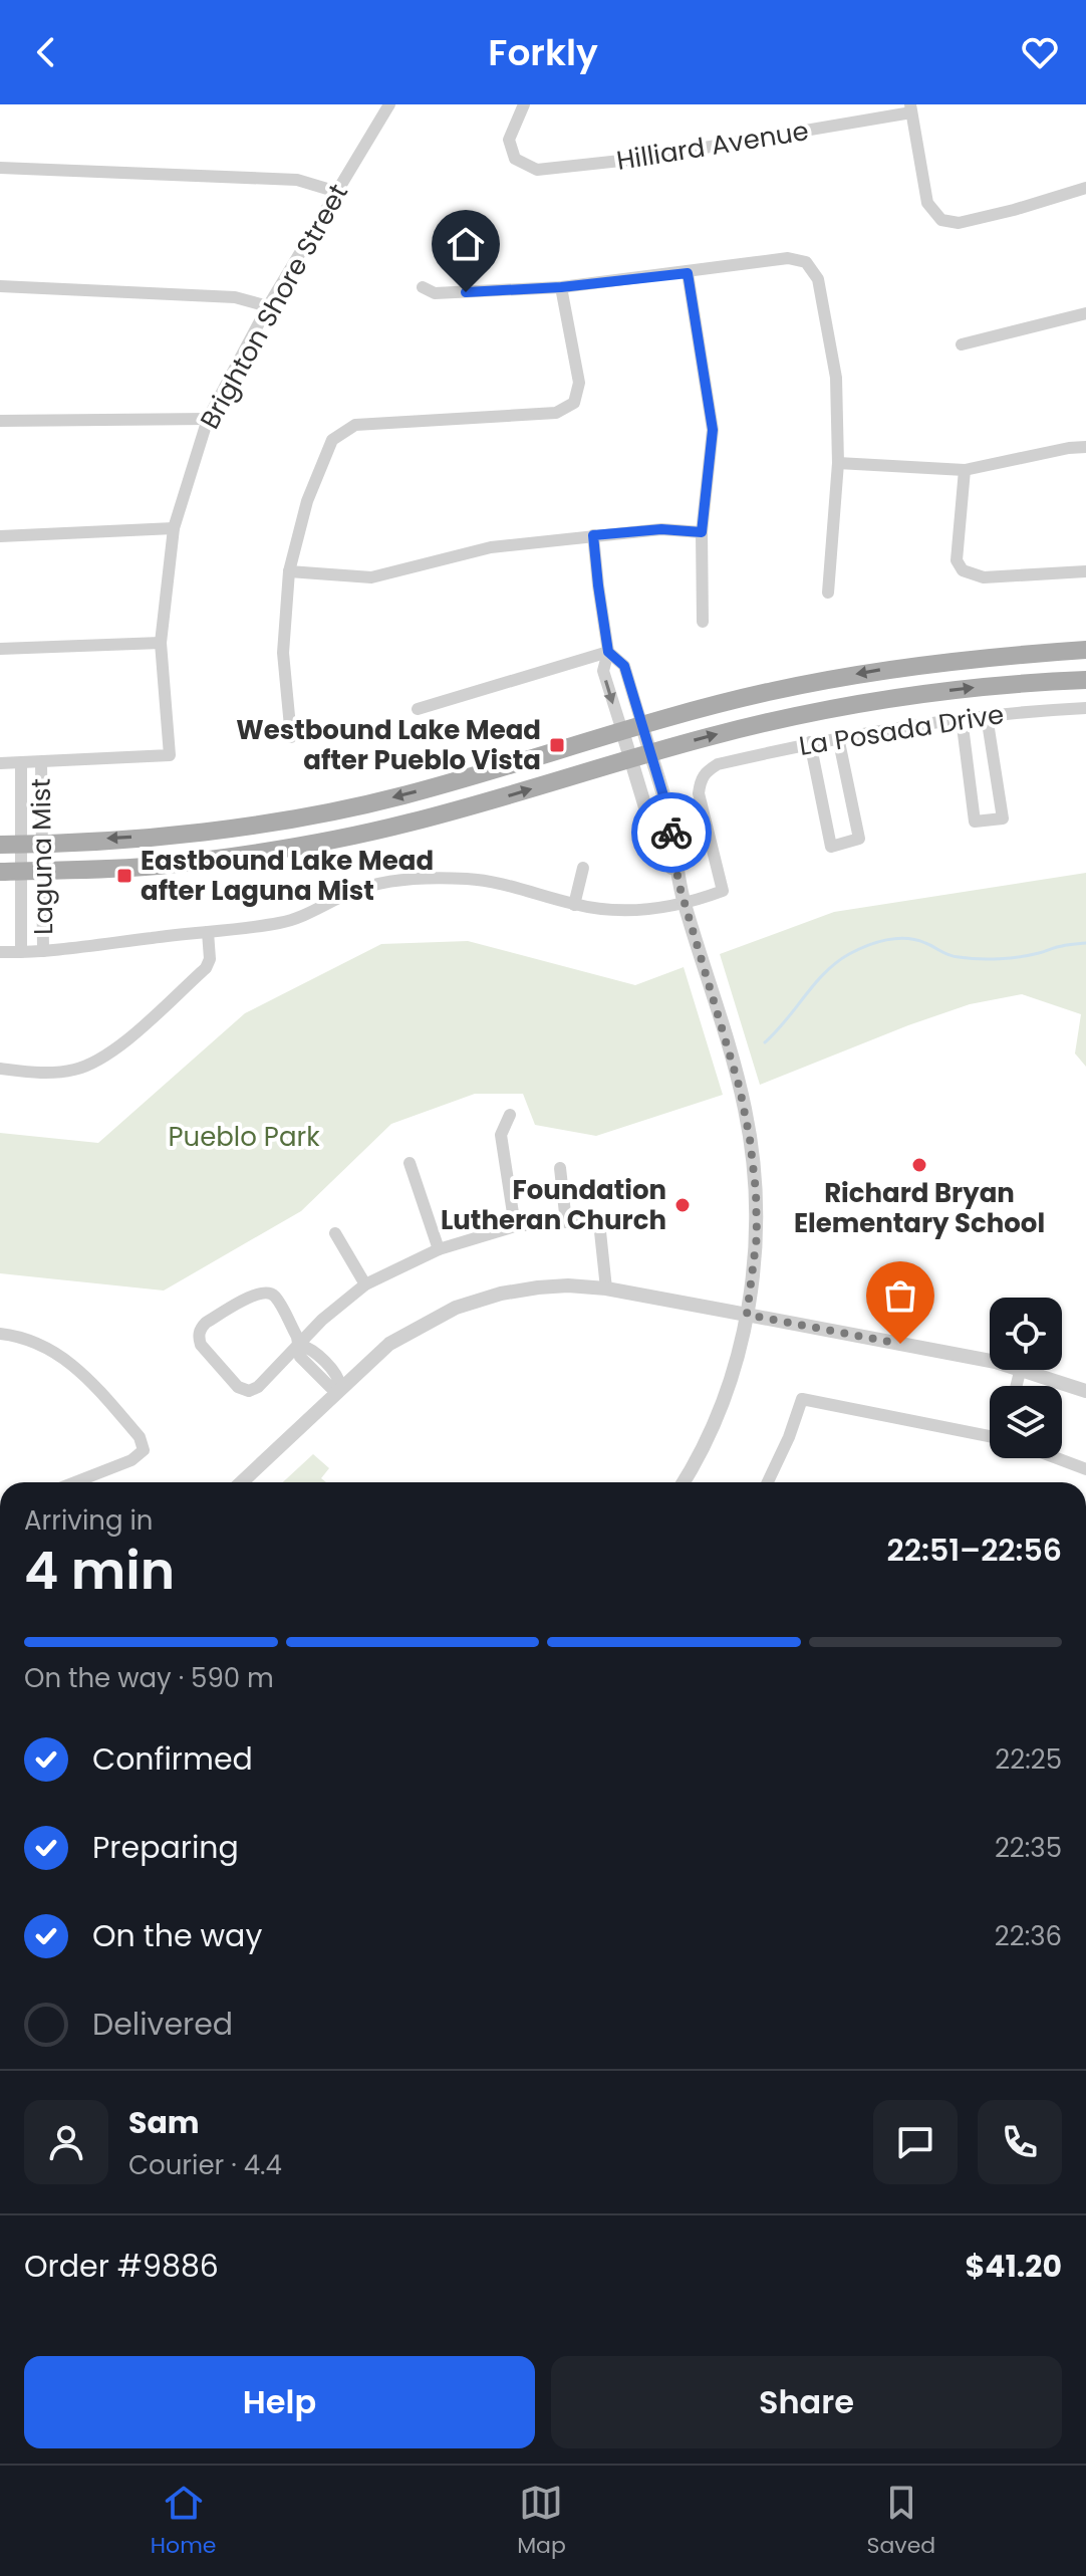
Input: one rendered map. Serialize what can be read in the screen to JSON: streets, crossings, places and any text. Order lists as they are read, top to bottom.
{
  "streets": {
    "street": [
      "Hilliard Avenue",
      "Brighton Shore Street",
      "La Posada Drive",
      "Laguna Mist"
    ]
  },
  "crossings": [
    ["Brighton Shore Street", "Laguna Mist"]
  ],
  "parks": ["Pueblo Park"],
  "places": {
    "transit": ["Westbound Lake Mead after Pueblo Vista", "Eastbound Lake Mead after Laguna Mist"],
    "other": ["Richard Bryan Elementary School", "Foundation Lutheran Church"]
  },
  "page": {
    "header": "Forkly",
    "heading": ["4 min", "Arriving in", "22:51–22:56"],
    "panel": [
      "Sam",
      "Courier · 4.4",
      "Order #9886",
      "$41.20"
    ],
    "bar": "On the way · 590 m",
    "list": [
      ["Confirmed", "22:25"],
      ["Preparing", "22:35"],
      ["On the way", "22:36"],
      "Delivered"
    ],
    "buttons": ["Help", "Share"],
    "tabs": ["Home", "Map", "Saved"]
  }
}
